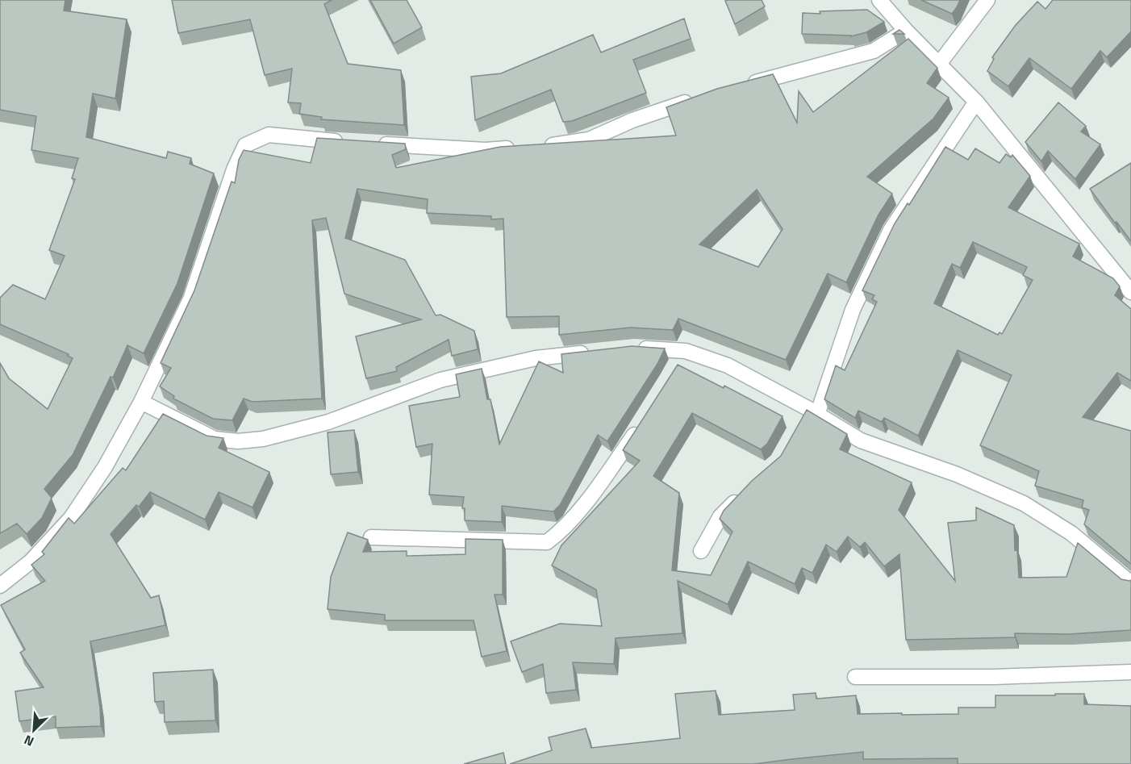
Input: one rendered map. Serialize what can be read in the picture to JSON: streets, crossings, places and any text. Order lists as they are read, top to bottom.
{
  "north": "bottom left"
}
